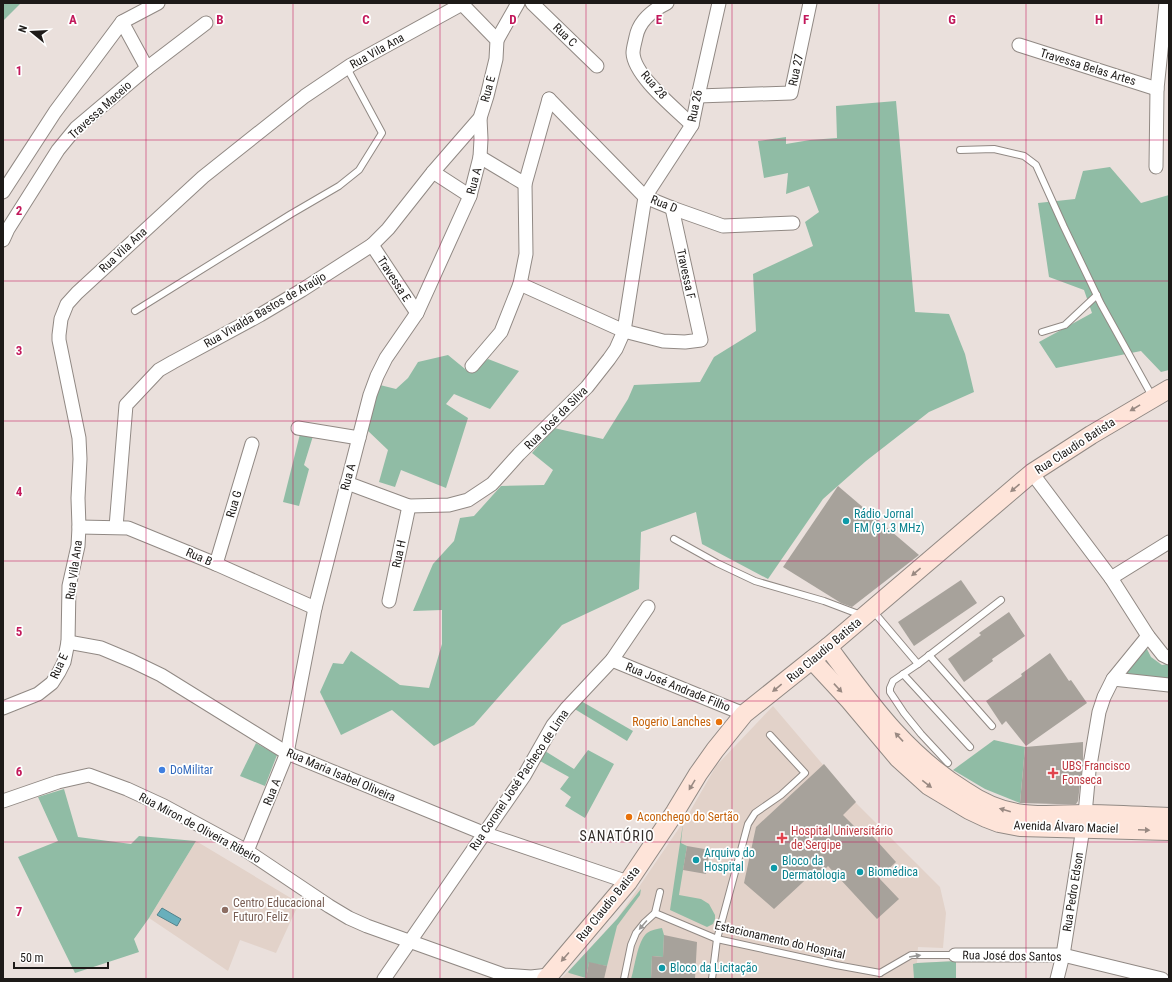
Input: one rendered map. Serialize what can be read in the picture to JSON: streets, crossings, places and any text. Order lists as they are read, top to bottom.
{
  "streets": {
    "main road": ["Rua Claudio Batista", "Avenida Álvaro Maciel"],
    "street": [
      "Rua C",
      "Rua Vila Ana",
      "Travessa Belas Artes",
      "Rua 27",
      "Rua 28",
      "Rua E",
      "Rua 26",
      "Travessa Maceio",
      "Rua A",
      "Rua D",
      "Travessa F",
      "Travessa E",
      "Rua Vivalda Bastos de Araújo",
      "Rua José da Silva",
      "Rua G",
      "Rua H",
      "Rua B",
      "Rua José Andrade Filho",
      "Rua Maria Isabel Oliveira",
      "Rua Coronel José Pacheco de Lima",
      "Rua Miron de Oliveira Ribeiro",
      "Rua Pedro Edson",
      "Rua José dos Santos"
    ],
    "lane": ["Estacionamento do Hospital"]
  },
  "crossings": [
    ["Rua Vila Ana", "Rua E"],
    ["Rua Vila Ana", "Rua B"],
    ["Rua Vila Ana", "Rua Maria Isabel Oliveira"],
    ["Rua 27", "Rua 26"],
    ["Rua 28", "Rua 26"],
    ["Rua E", "Rua A"],
    ["Rua E", "Rua Vivalda Bastos de Araújo"],
    ["Rua E", "Rua Maria Isabel Oliveira"],
    ["Rua 26", "Rua D"],
    ["Rua 26", "Rua José da Silva"],
    ["Rua A", "Travessa E"],
    ["Rua A", "Rua Vivalda Bastos de Araújo"],
    ["Rua A", "Rua José da Silva"],
    ["Rua A", "Rua B"],
    ["Rua A", "Rua Maria Isabel Oliveira"],
    ["Rua A", "Rua Miron de Oliveira Ribeiro"],
    ["Rua D", "Travessa F"],
    ["Rua D", "Rua José da Silva"],
    ["Travessa F", "Rua José da Silva"],
    ["Travessa E", "Rua Vivalda Bastos de Araújo"],
    ["Rua Vivalda Bastos de Araújo", "Rua B"],
    ["Rua José da Silva", "Rua H"],
    ["Rua Claudio Batista", "Rua José Andrade Filho"],
    ["Rua Claudio Batista", "Rua Maria Isabel Oliveira"],
    ["Rua Claudio Batista", "Avenida Álvaro Maciel"],
    ["Rua Claudio Batista", "Rua Miron de Oliveira Ribeiro"],
    ["Rua G", "Rua B"],
    ["Rua José Andrade Filho", "Rua Coronel José Pacheco de Lima"],
    ["Rua Maria Isabel Oliveira", "Rua Coronel José Pacheco de Lima"],
    ["Rua Coronel José Pacheco de Lima", "Rua Miron de Oliveira Ribeiro"],
    ["Avenida Álvaro Maciel", "Rua Pedro Edson"],
    ["Rua Pedro Edson", "Rua José dos Santos"]
  ],
  "one_way": ["Rua Claudio Batista"],
  "districts": ["SANATÓRIO"],
  "places": {
    "other": [
      "Rádio Jornal FM (91.3 MHz)",
      "Rogerio Lanches",
      "DoMilitar",
      "Aconchego do Sertão",
      "Arquivo do Hospital",
      "Bloco da Dermatologia",
      "Biomédica",
      "Centro Educacional Futuro Feliz",
      "Bloco da Licitação"
    ],
    "health": ["UBS Francisco Fonseca", "Hospital Universitário de Sergipe"]
  },
  "scale_bar": "50 m",
  "north": "left",
  "grid": {
    "columns": [
      "A",
      "B",
      "C",
      "D",
      "E",
      "F",
      "G",
      "H"
    ],
    "rows": [
      "1",
      "2",
      "3",
      "4",
      "5",
      "6",
      "7"
    ]
  }
}
